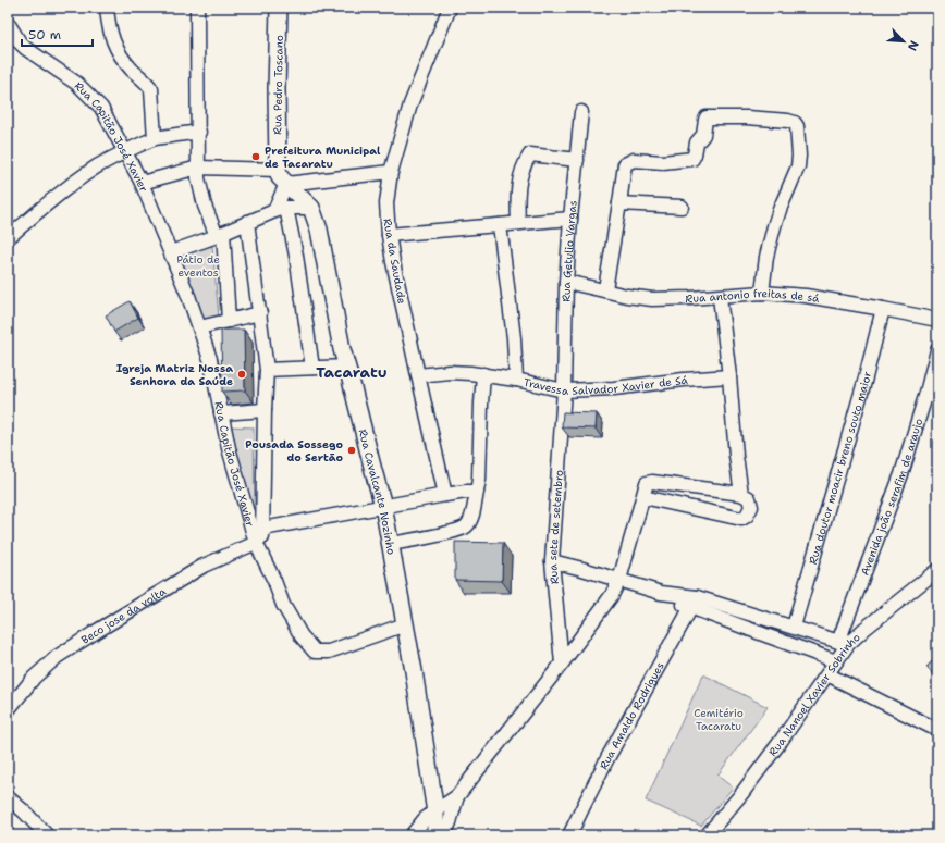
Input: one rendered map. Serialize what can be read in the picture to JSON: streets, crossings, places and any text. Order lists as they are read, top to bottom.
{
  "streets": {
    "main road": ["Rua Pedro Toscano", "Rua Cavalcante Nozinho"],
    "street": [
      "Rua Capitão José Xavier",
      "Rua Getulio Vargas",
      "Rua da Saudade",
      "Rua antonio freitas de sá",
      "Travessa Salvador Xavier de Sá",
      "Rua doutor moacir breno souto maior",
      "Avenida joão serafim de araujo",
      "Rua sete de setembro",
      "Beco jose da volta",
      "Rua Nanoel Xavier Sobrinho",
      "Rua Amaldo Rodrigues"
    ]
  },
  "crossings": [
    ["Rua Capitão José Xavier", "Rua Cavalcante Nozinho"],
    ["Rua Capitão José Xavier", "Beco jose da volta"],
    ["Rua Getulio Vargas", "Rua antonio freitas de sá"],
    ["Rua Getulio Vargas", "Travessa Salvador Xavier de Sá"],
    ["Rua Getulio Vargas", "Rua sete de setembro"],
    ["Rua da Saudade", "Travessa Salvador Xavier de Sá"],
    ["Rua antonio freitas de sá", "Rua doutor moacir breno souto maior"],
    ["Travessa Salvador Xavier de Sá", "Rua sete de setembro"],
    ["Avenida joão serafim de araujo", "Rua Nanoel Xavier Sobrinho"]
  ],
  "districts": ["Tacaratu"],
  "parks": ["Pátio de eventos", "Cemitério Tacaratu"],
  "places": ["Prefeitura Municipal de Tacaratu", "Igreja Matriz Nossa Senhora da Saúde", "Pousada Sossego do Sertão"],
  "scale_bar": "50 m",
  "north": "bottom right"
}
